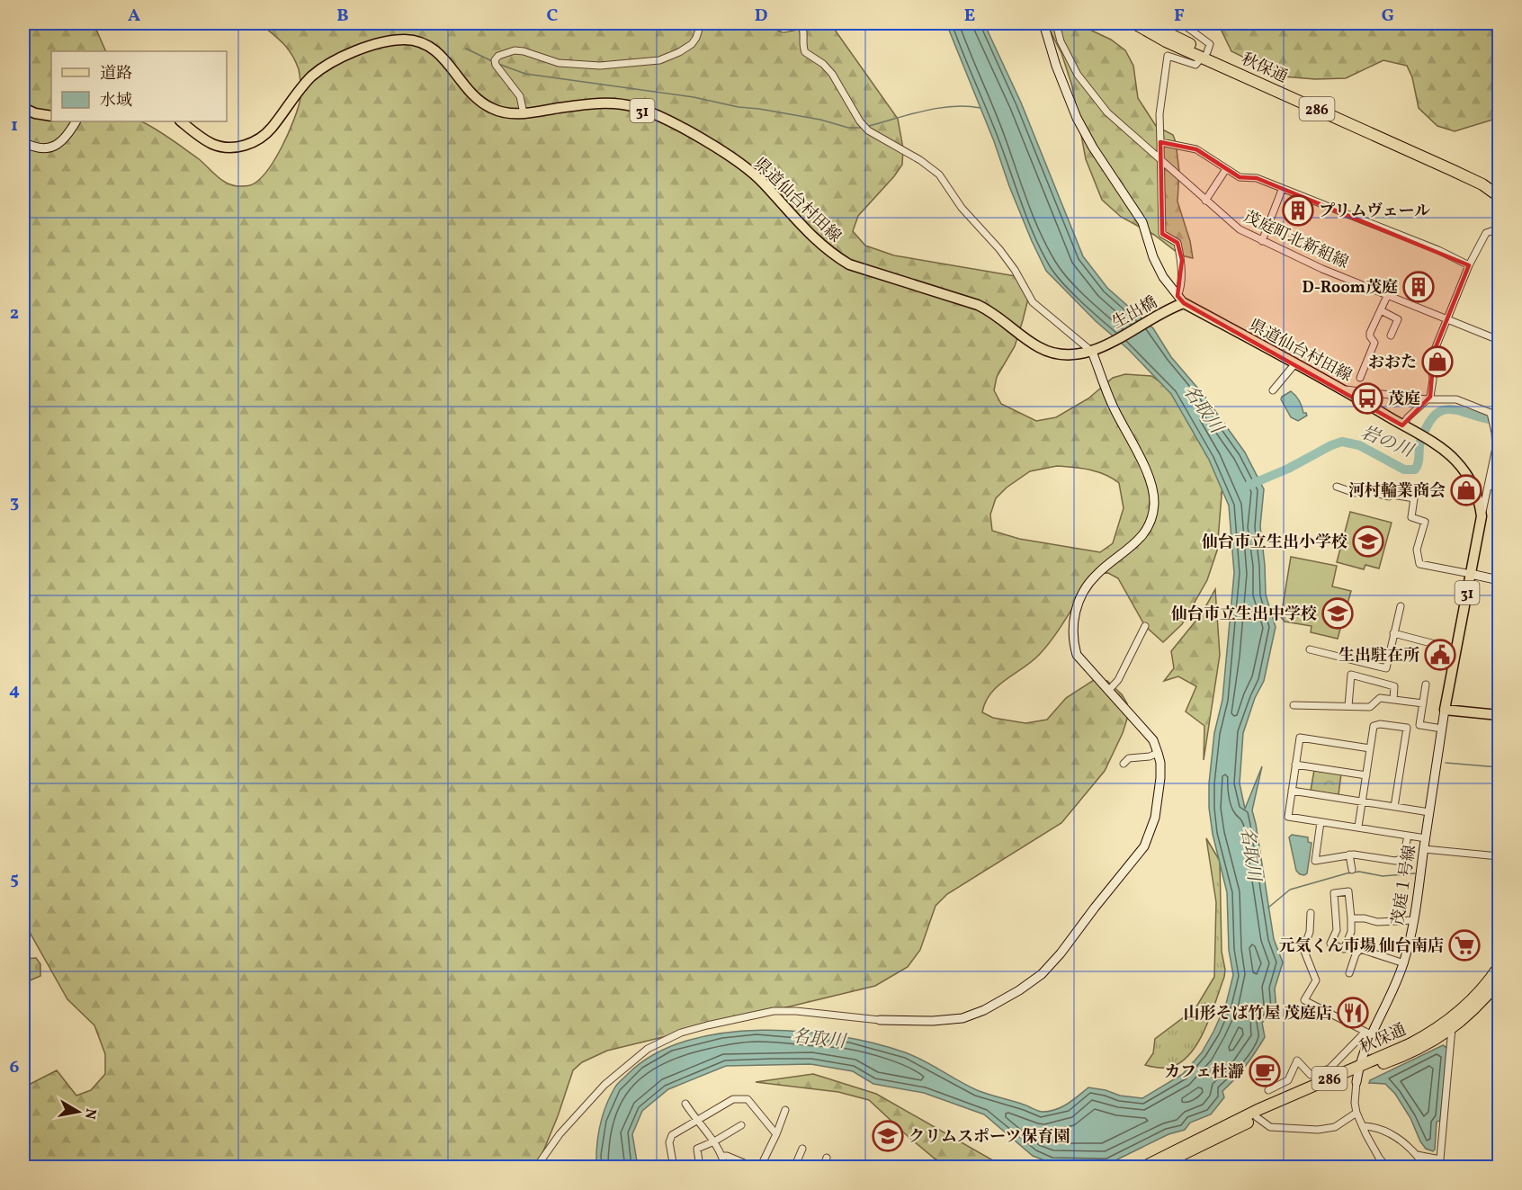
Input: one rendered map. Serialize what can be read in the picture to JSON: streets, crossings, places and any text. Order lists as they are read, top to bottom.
{
  "streets": {
    "highway": ["秋保通", "286"],
    "main road": ["31", "県道仙台村田線", "生出橋"],
    "street": ["茂庭町北新組線", "茂庭１号線"]
  },
  "crossings": [
    ["秋保通", "茂庭１号線"],
    ["31", "県道仙台村田線"],
    ["31", "茂庭１号線"],
    ["県道仙台村田線", "生出橋"]
  ],
  "water": ["名取川", "岩の川"],
  "places": {
    "building": ["プリムヴェール", "D-Room茂庭"],
    "shop": ["おおた", "河村輪業商会"],
    "bus stop": ["茂庭"],
    "school or university": ["仙台市立生出小学校", "仙台市立生出中学校", "クリムスポーツ保育園"],
    "public building": ["生出駐在所"],
    "supermarket": ["元気くん市場 仙台南店"],
    "restaurant": ["山形そば竹屋 茂庭店"],
    "cafe": ["カフェ杜瀞"]
  },
  "legend": ["道路", "水域"],
  "north": "right",
  "grid": {
    "columns": [
      "A",
      "B",
      "C",
      "D",
      "E",
      "F",
      "G"
    ],
    "rows": [
      "1",
      "2",
      "3",
      "4",
      "5",
      "6"
    ]
  }
}
